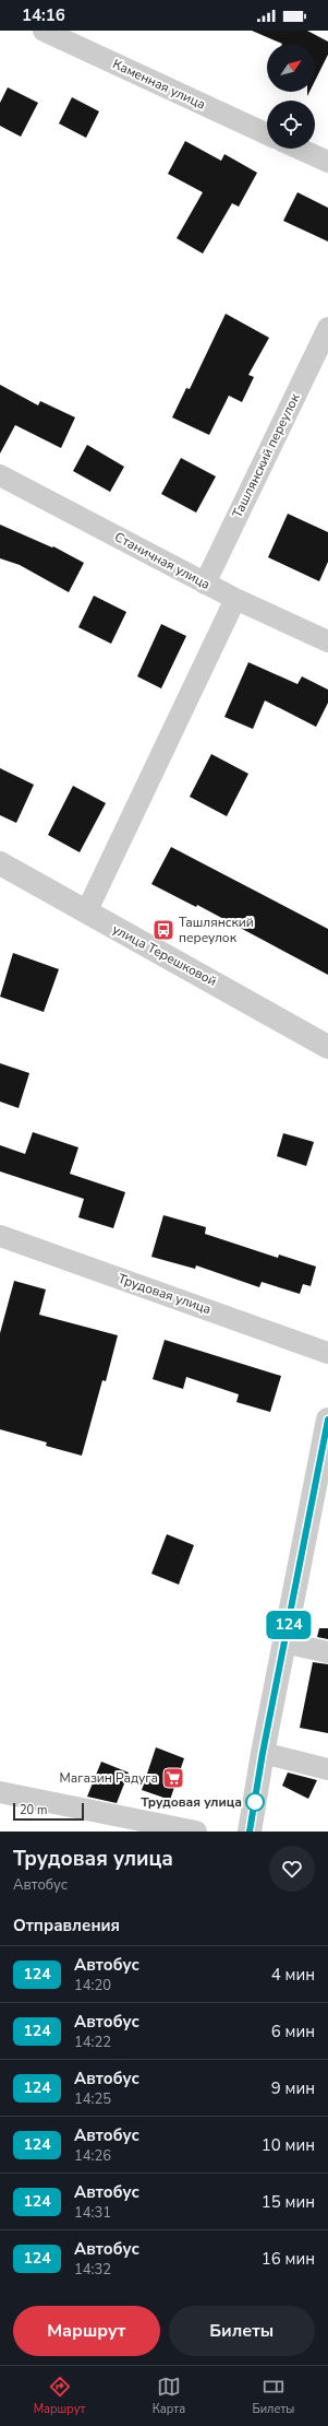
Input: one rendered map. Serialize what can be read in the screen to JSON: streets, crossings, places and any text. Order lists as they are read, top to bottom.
{
  "streets": {
    "street": [
      "Каменная улица",
      "Ташлянский переулок",
      "Станичная улица",
      "улица Терешковой",
      "Трудовая улица"
    ]
  },
  "crossings": [
    ["Ташлянский переулок", "Станичная улица"]
  ],
  "places": {
    "bus stop": ["Ташлянский переулок"],
    "supermarket": ["Магазин Радуга"],
    "other": ["Трудовая улица"]
  },
  "lines": ["bus line 124"],
  "scale_bar": "20 m",
  "north": "top right",
  "page": {
    "status": "14:16",
    "on_map": "124",
    "scale": "20 m",
    "heading": [
      ["Трудовая улица", "Автобус"],
      "Отправления"
    ],
    "list": [
      {
        "mark": "124",
        "name": "Автобус",
        "note": "14:20",
        "value": "4 мин"
      },
      {
        "mark": "124",
        "name": "Автобус",
        "note": "14:22",
        "value": "6 мин"
      },
      {
        "mark": "124",
        "name": "Автобус",
        "note": "14:25",
        "value": "9 мин"
      },
      {
        "mark": "124",
        "name": "Автобус",
        "note": "14:26",
        "value": "10 мин"
      },
      {
        "mark": "124",
        "name": "Автобус",
        "note": "14:31",
        "value": "15 мин"
      },
      {
        "mark": "124",
        "name": "Автобус",
        "note": "14:32",
        "value": "16 мин"
      }
    ],
    "buttons": ["Маршрут", "Билеты"],
    "tabs": ["Маршрут", "Карта", "Билеты"]
  }
}
